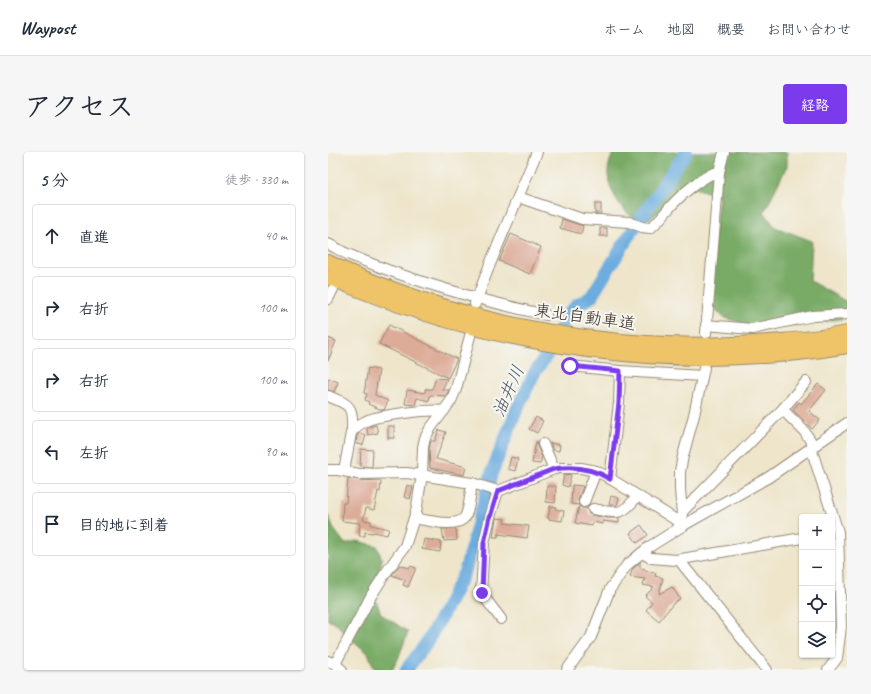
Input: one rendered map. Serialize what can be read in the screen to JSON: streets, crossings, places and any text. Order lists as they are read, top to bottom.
{
  "streets": {
    "highway": ["東北自動車道"]
  },
  "water": ["油井川"],
  "page": {
    "header": "Waypost",
    "nav": [
      "ホーム",
      "地図",
      "概要",
      "お問い合わせ"
    ],
    "title": "アクセス",
    "buttons": "経路",
    "heading": ["5 分", "徒歩 · 330 m"],
    "list": [
      ["直進", "40 m"],
      ["右折", "100 m"],
      ["右折", "100 m"],
      ["左折", "90 m"],
      "目的地に到着"
    ],
    "map_buttons": ["+", "−"]
  }
}
